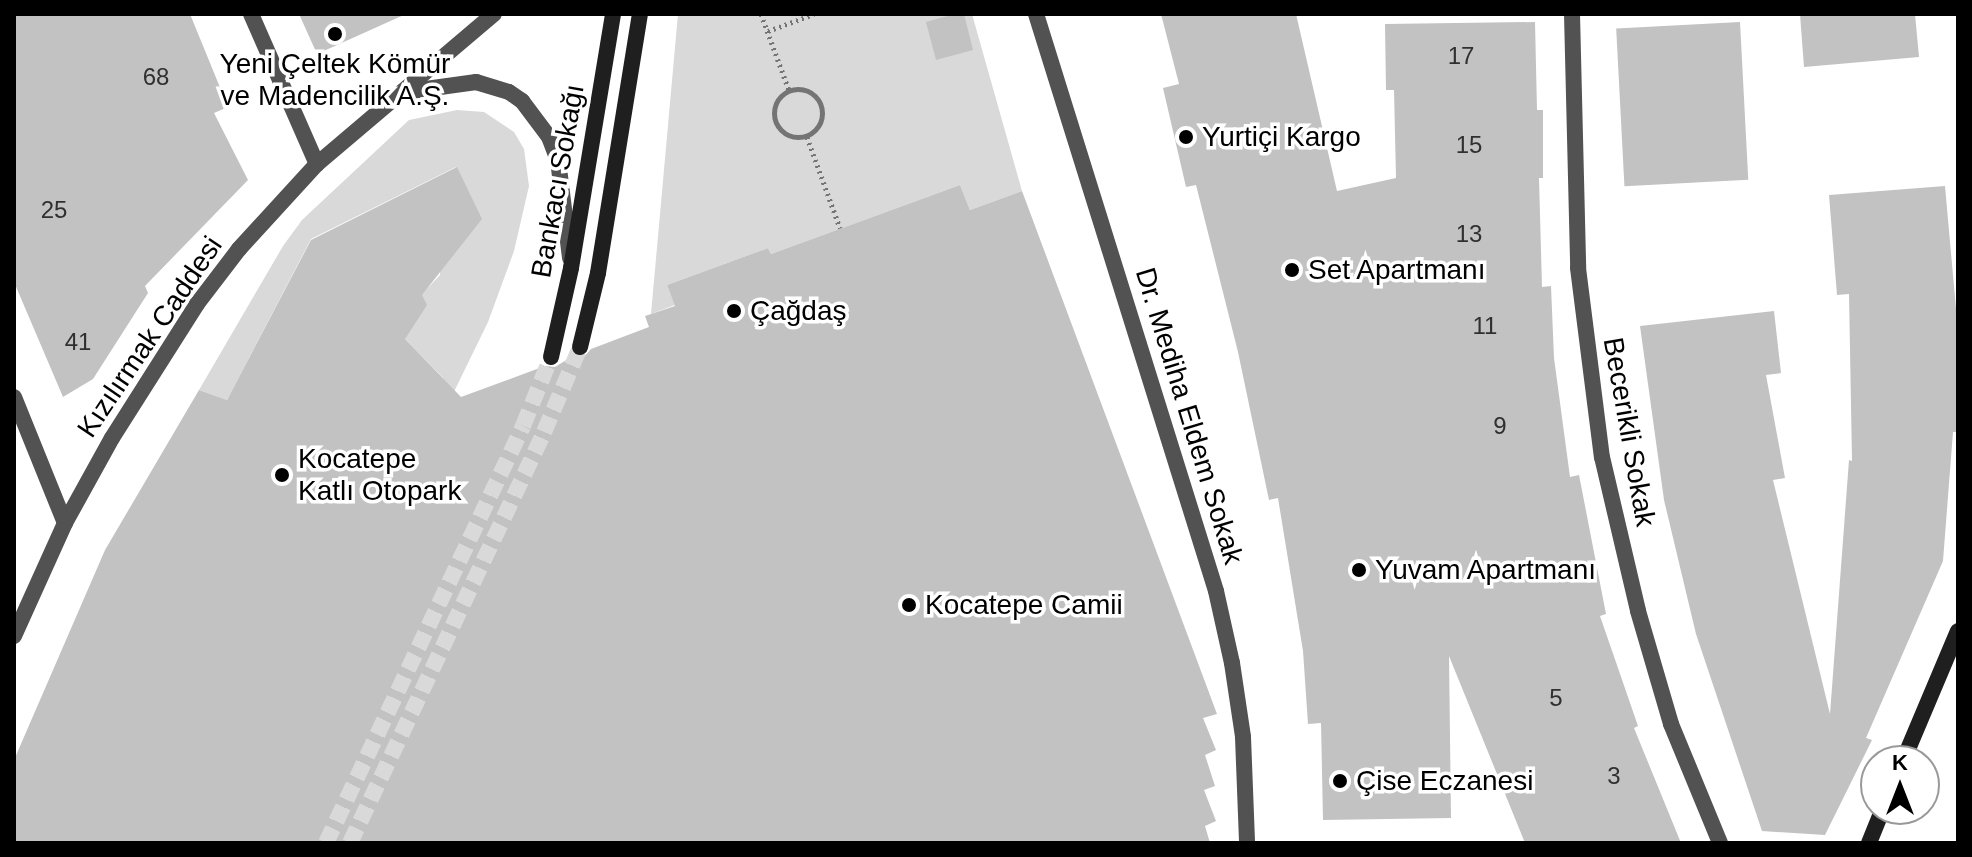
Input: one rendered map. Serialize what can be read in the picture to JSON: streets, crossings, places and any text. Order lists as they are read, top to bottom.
{
  "streets": {
    "main road": ["Bankacı Sokağı"],
    "street": ["Kızılırmak Caddesi", "Dr. Mediha Eldem Sokak", "Becerikli Sokak"]
  },
  "places": [
    "Yeni Çeltek Kömür ve Madencilik A.Ş.",
    "Yurtiçi Kargo",
    "Set Apartmanı",
    "Çağdaş",
    "Kocatepe Katlı Otopark",
    "Yuvam Apartmanı",
    "Kocatepe Camii",
    "Çise Eczanesi"
  ],
  "house_numbers": [
    "17",
    "68",
    "15",
    "25",
    "13",
    "11",
    "41",
    "9",
    "5",
    "3"
  ],
  "north": "top"
}
